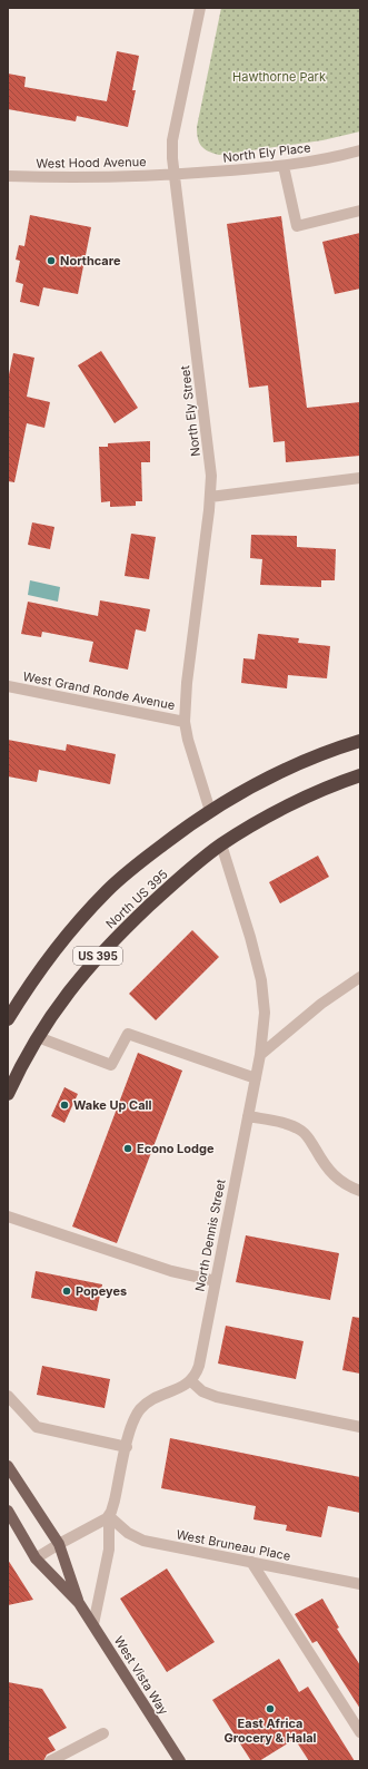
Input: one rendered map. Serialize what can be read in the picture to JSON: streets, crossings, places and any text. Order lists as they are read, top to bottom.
{
  "streets": {
    "highway": ["North US 395", "US 395"],
    "main road": ["West Vista Way"],
    "street": [
      "North Ely Place",
      "West Hood Avenue",
      "North Ely Street",
      "West Grand Ronde Avenue",
      "North Dennis Street",
      "West Bruneau Place"
    ]
  },
  "crossings": [
    ["North Ely Place", "West Hood Avenue"],
    ["North Ely Place", "North Ely Street"],
    ["West Hood Avenue", "North Ely Street"],
    ["North Ely Street", "West Grand Ronde Avenue"],
    ["North Ely Street", "North US 395"],
    ["North Ely Street", "US 395"],
    ["North US 395", "US 395"],
    ["North US 395", "North Dennis Street"],
    ["US 395", "North Dennis Street"]
  ],
  "parks": ["Hawthorne Park"],
  "places": [
    "Northcare",
    "Wake Up Call",
    "Econo Lodge",
    "Popeyes",
    "East Africa Grocery & Halal"
  ]
}
